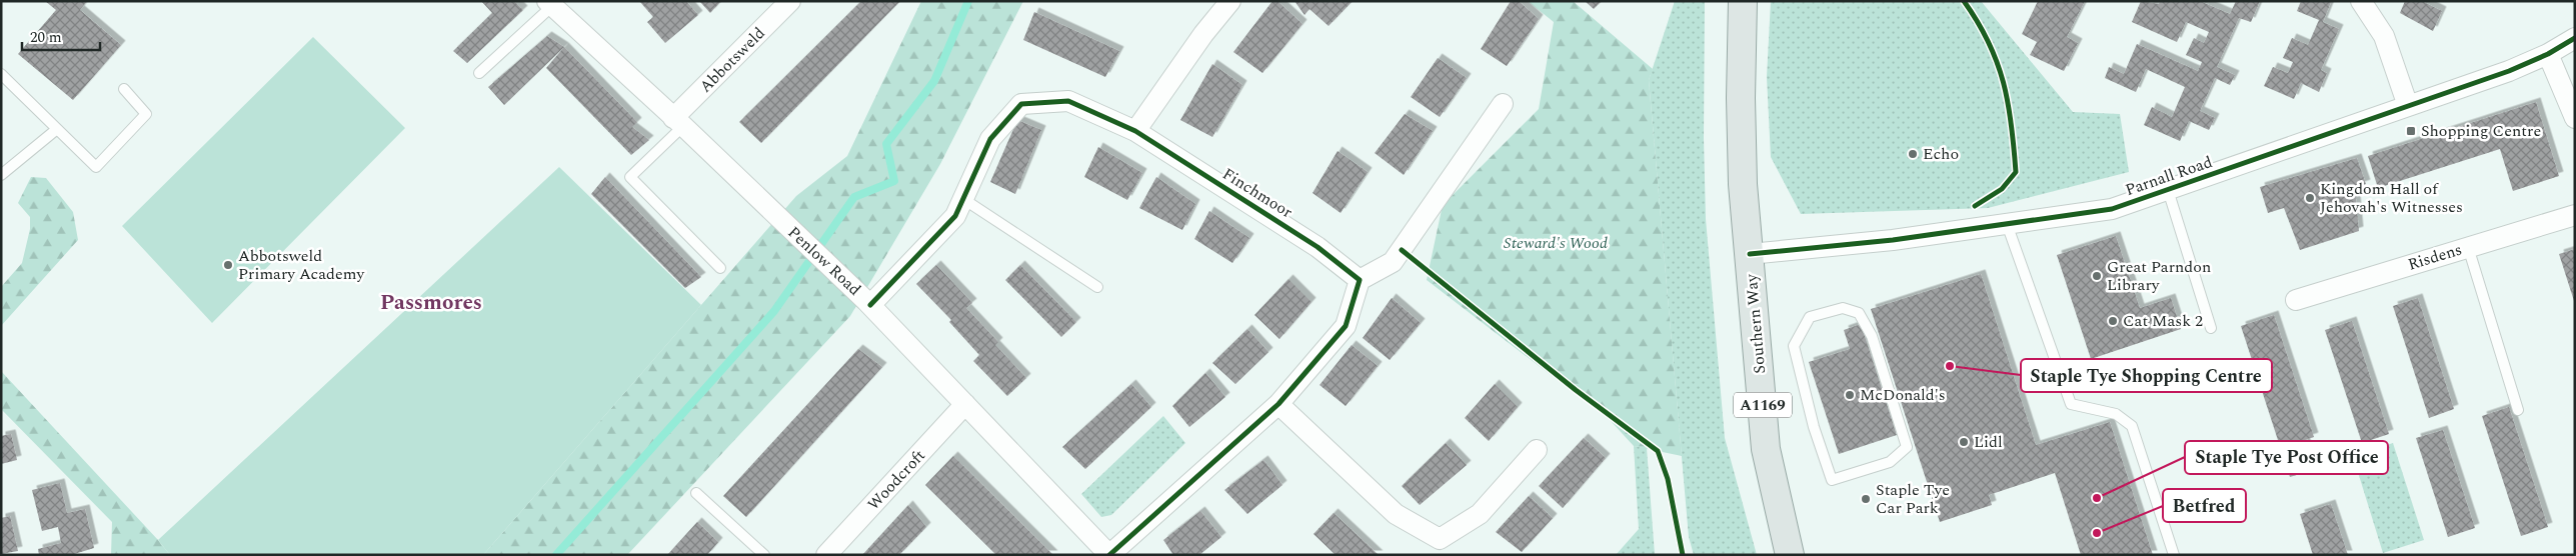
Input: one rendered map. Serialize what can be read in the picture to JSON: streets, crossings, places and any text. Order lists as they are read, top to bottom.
{
  "streets": {
    "main road": ["Southern Way", "A1169"],
    "street": [
      "Abbotsweld",
      "Parnall Road",
      "Finchmoor",
      "Risdens",
      "Penlow Road",
      "Woodcroft"
    ]
  },
  "crossings": [
    ["Abbotsweld", "Penlow Road"],
    ["Parnall Road", "Southern Way"],
    ["Finchmoor", "Penlow Road"],
    ["Penlow Road", "Woodcroft"]
  ],
  "districts": ["Passmores"],
  "parks": ["Steward's Wood"],
  "places": {
    "transit": ["Shopping Centre"],
    "other": [
      "Echo",
      "Kingdom Hall of Jehovah's Witnesses",
      "Abbotsweld Primary Academy",
      "Great Parndon Library",
      "Cat Mask 2",
      "Staple Tye Shopping Centre",
      "McDonald's",
      "Lidl",
      "Staple Tye Post Office",
      "Staple Tye Car Park",
      "Betfred"
    ]
  },
  "scale_bar": "20 m"
}
